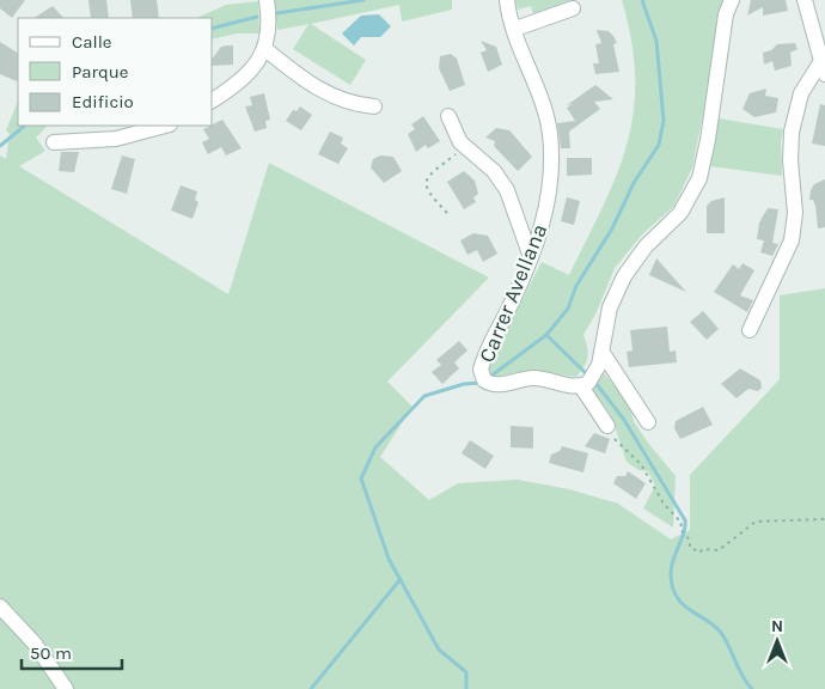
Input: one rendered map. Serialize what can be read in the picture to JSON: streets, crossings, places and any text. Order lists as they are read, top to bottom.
{
  "streets": {
    "street": ["Carrer Avellana"]
  },
  "legend": ["Calle", "Parque", "Edificio"],
  "scale_bar": "50 m",
  "north": "top"
}
